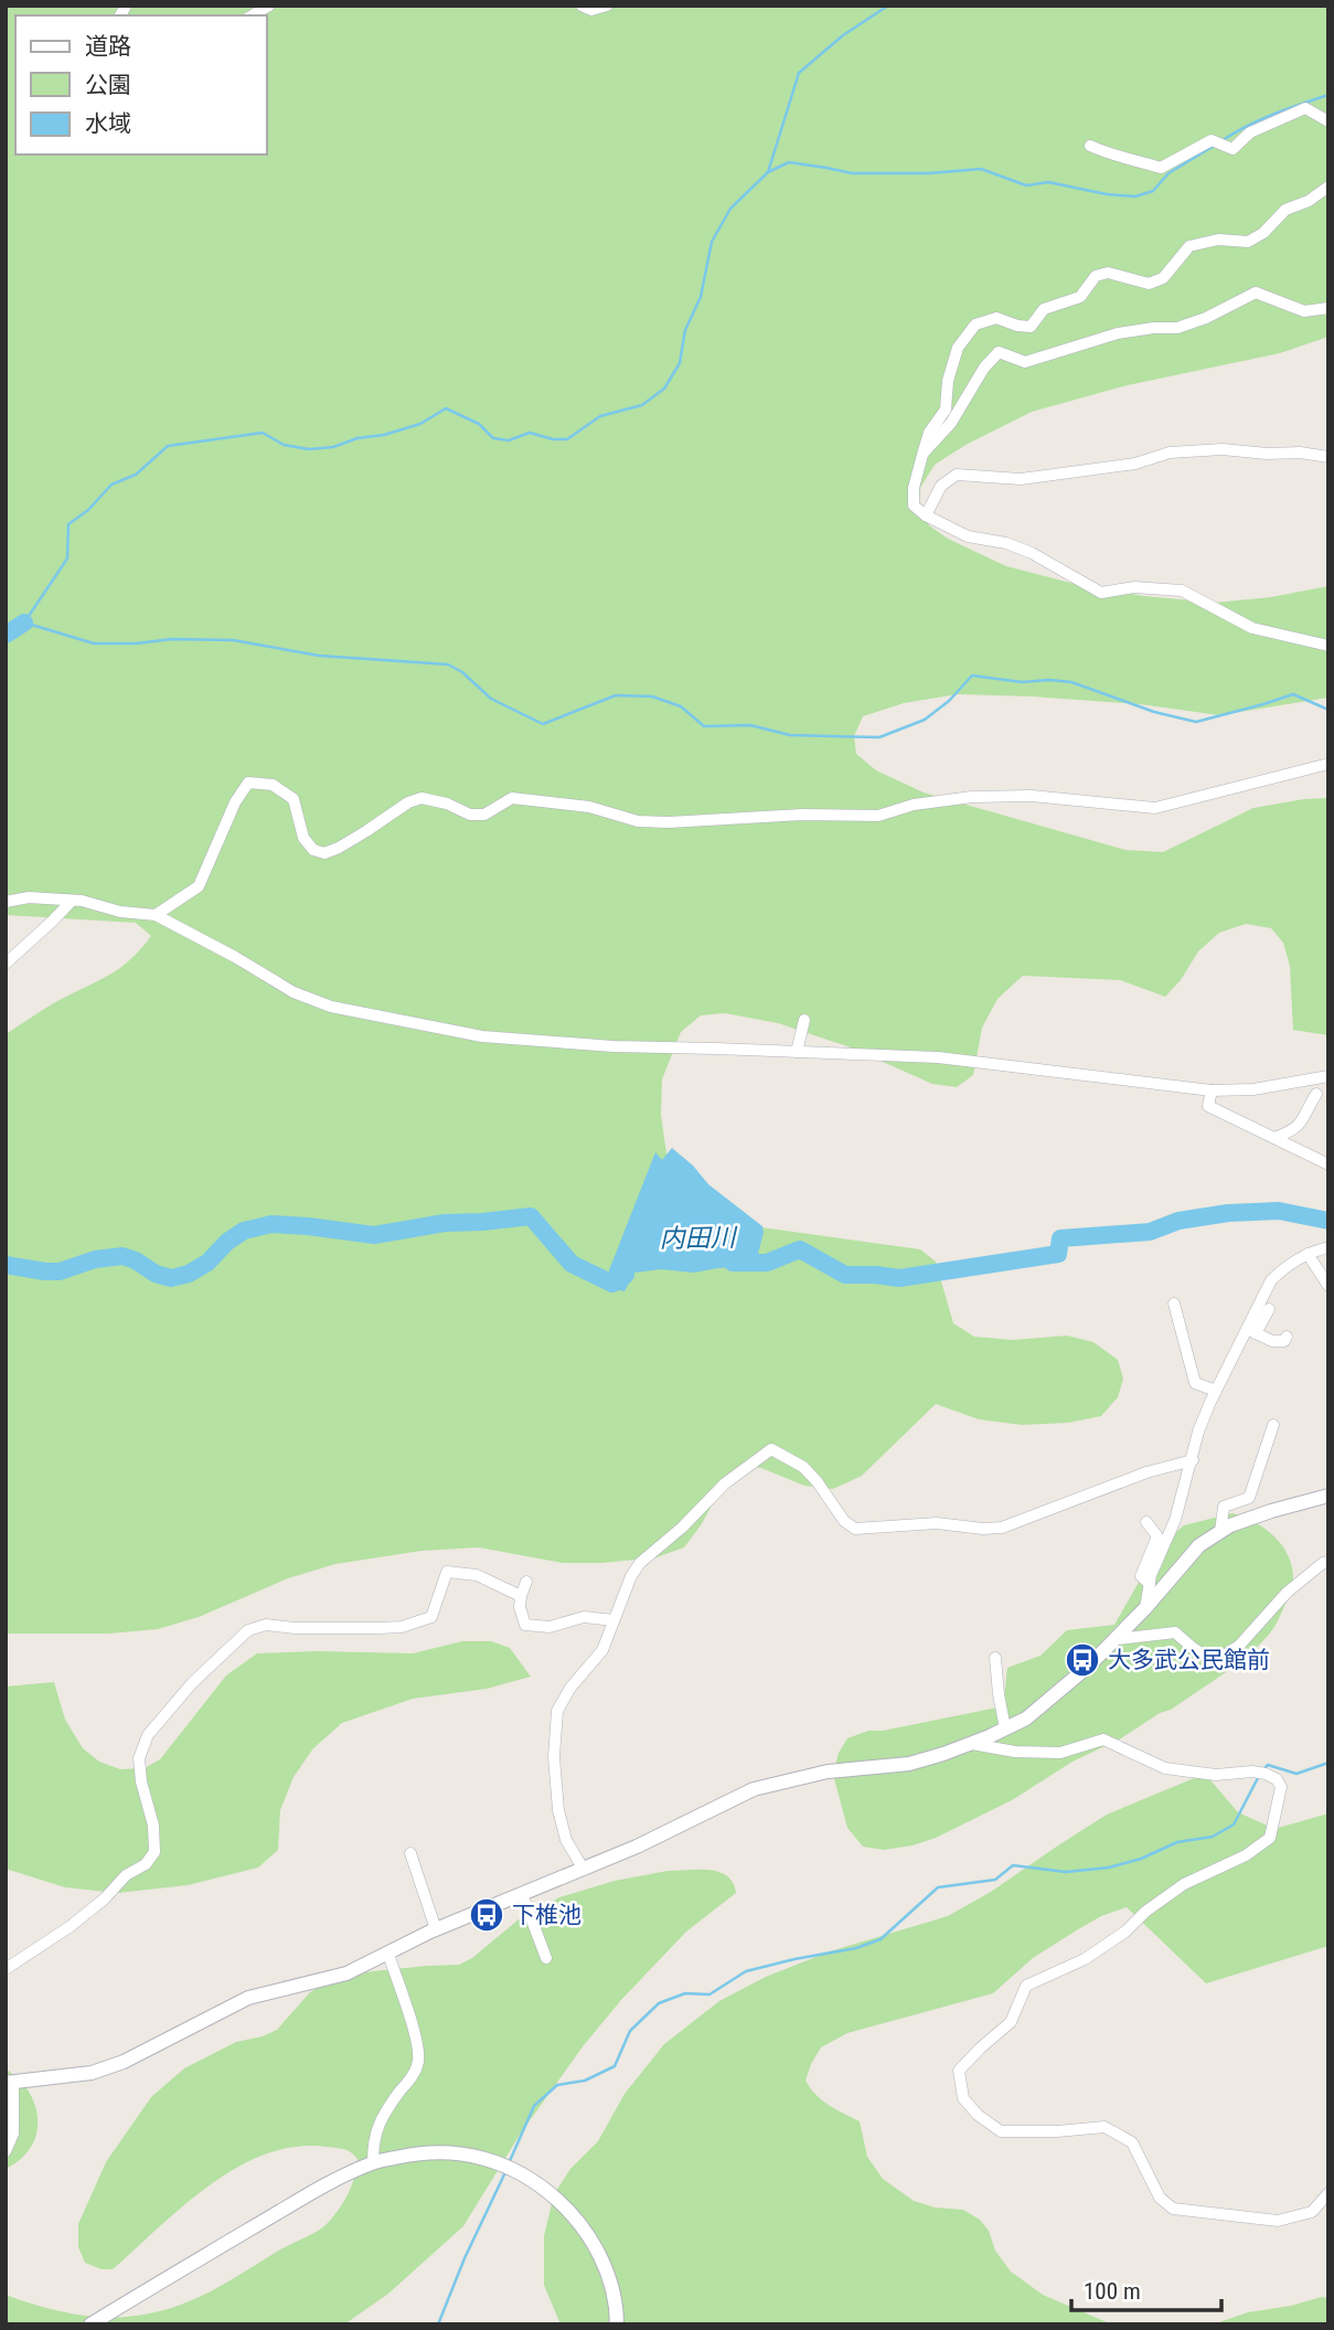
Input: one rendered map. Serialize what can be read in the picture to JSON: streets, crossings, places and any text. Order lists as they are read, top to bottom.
{
  "water": ["内田川"],
  "places": {
    "bus stop": ["大多武公民館前", "下椎池"]
  },
  "legend": ["道路", "公園", "水域"],
  "scale_bar": "100 m"
}
